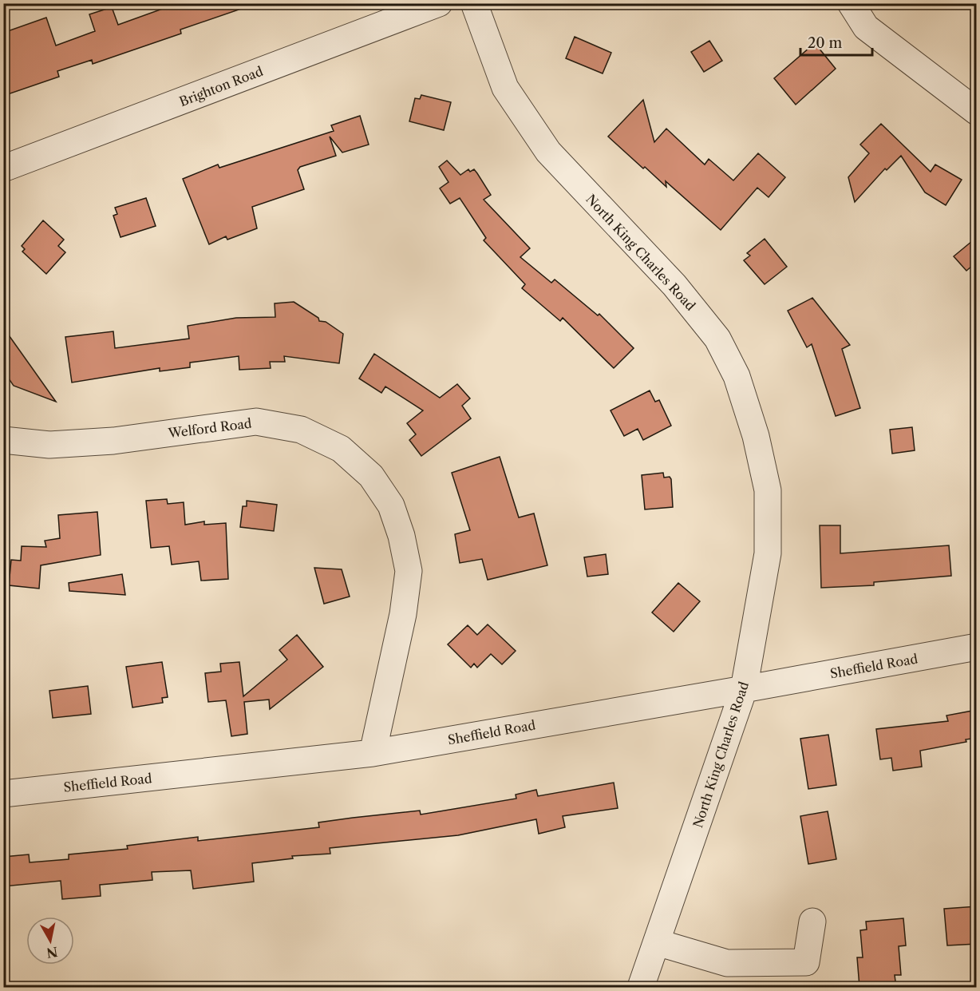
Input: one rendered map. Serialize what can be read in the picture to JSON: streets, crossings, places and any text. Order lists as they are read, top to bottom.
{
  "streets": {
    "street": [
      "Brighton Road",
      "North King Charles Road",
      "Welford Road",
      "Sheffield Road"
    ]
  },
  "crossings": [
    ["North King Charles Road", "Sheffield Road"],
    ["Welford Road", "Sheffield Road"]
  ],
  "scale_bar": "20 m",
  "north": "bottom"
}
